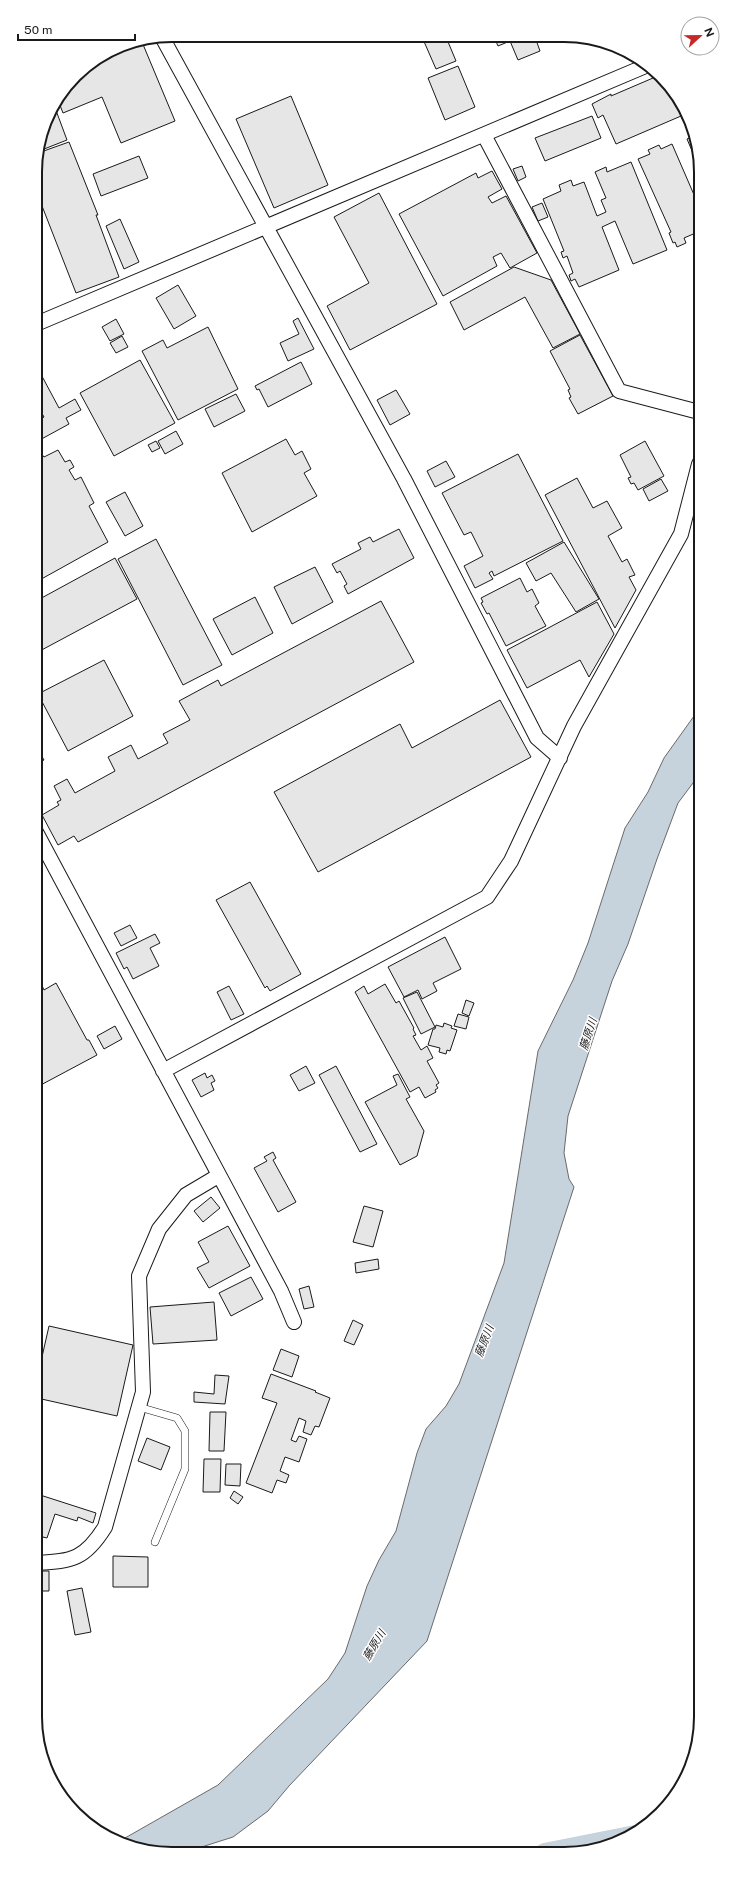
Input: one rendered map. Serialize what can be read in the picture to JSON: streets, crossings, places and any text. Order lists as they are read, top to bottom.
{
  "water": ["藤原川"],
  "scale_bar": "50 m",
  "north": "right"
}
